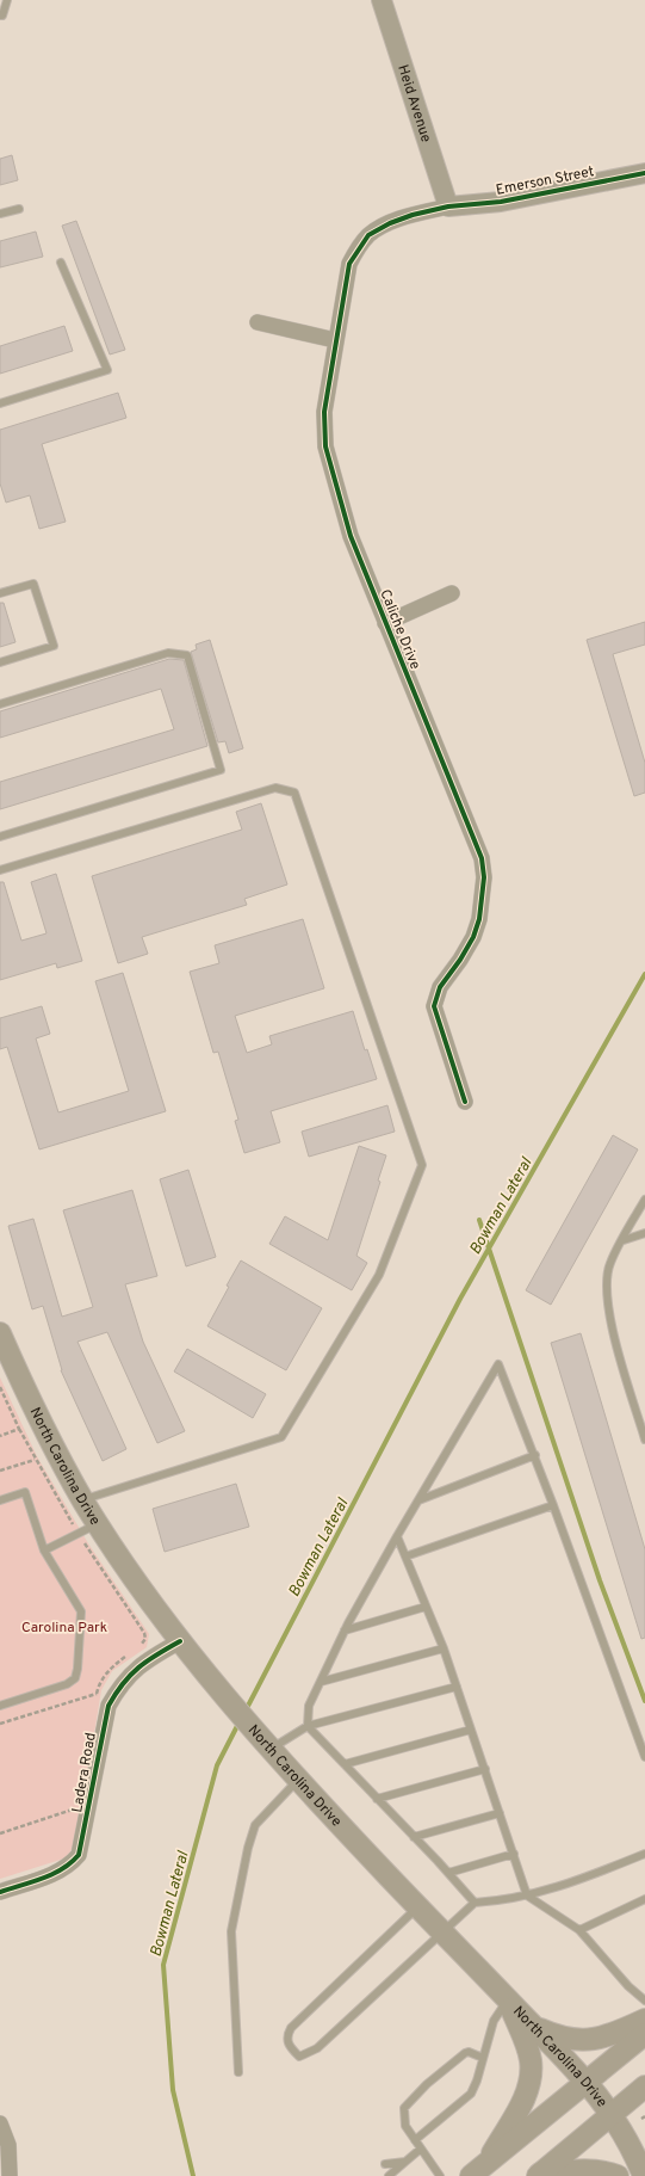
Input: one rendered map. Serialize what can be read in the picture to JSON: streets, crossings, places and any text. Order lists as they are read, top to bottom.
{
  "streets": {
    "main road": ["North Carolina Drive"],
    "street": [
      "Heid Avenue",
      "Emerson Street",
      "Caliche Drive",
      "Ladera Road"
    ]
  },
  "crossings": [
    ["Heid Avenue", "Emerson Street"],
    ["Heid Avenue", "Caliche Drive"],
    ["Emerson Street", "Caliche Drive"],
    ["North Carolina Drive", "Ladera Road"]
  ],
  "water": ["Bowman Lateral"],
  "parks": ["Carolina Park"]
}
